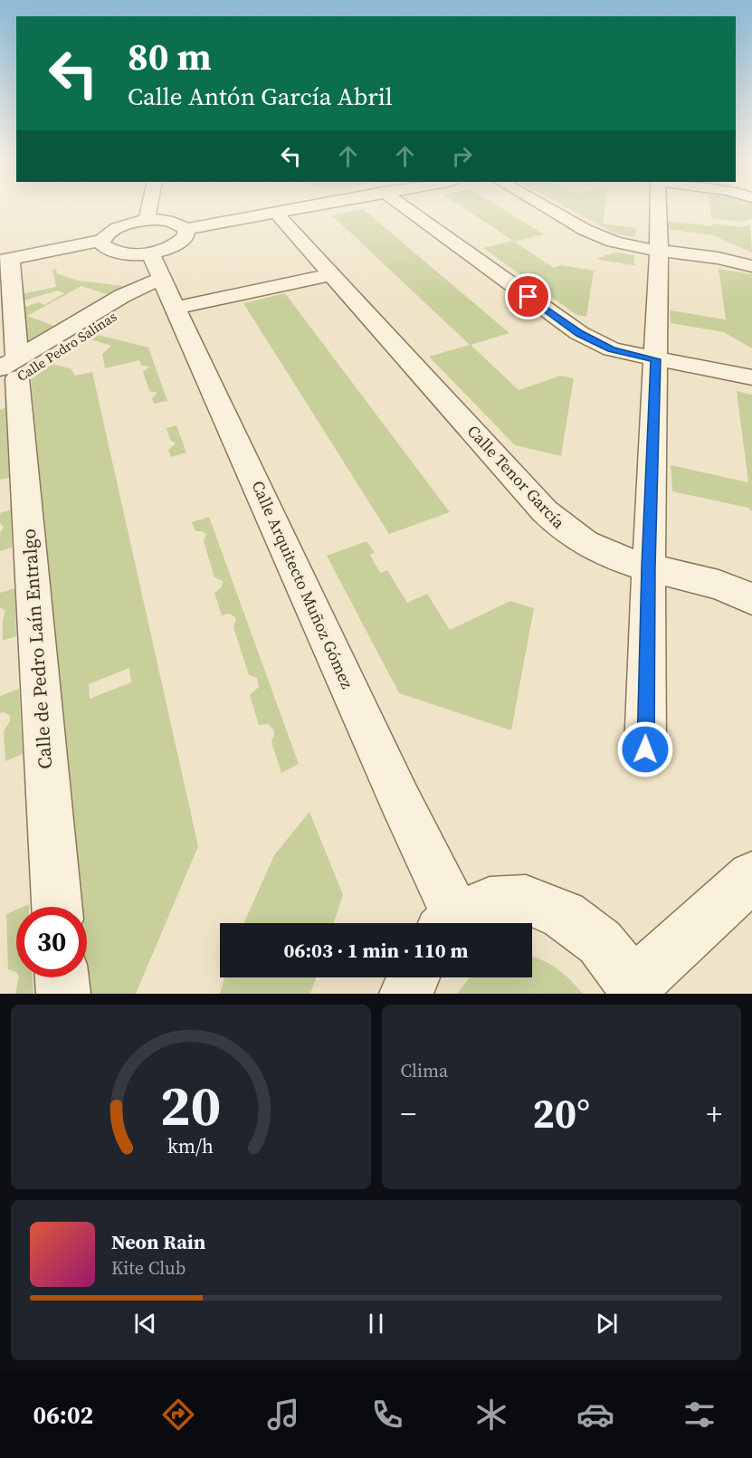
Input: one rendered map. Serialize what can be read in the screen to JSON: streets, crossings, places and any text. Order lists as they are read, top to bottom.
{
  "streets": {
    "street": [
      "Calle Pedro Salinas",
      "Calle Tenor García",
      "Calle Arquitecto Muñoz Gómez",
      "Calle de Pedro Laín Entralgo"
    ]
  },
  "crossings": [
    ["Calle Pedro Salinas", "Calle Arquitecto Muñoz Gómez"],
    ["Calle Pedro Salinas", "Calle de Pedro Laín Entralgo"]
  ],
  "page": {
    "turn": ["80 m", "Calle Antón García Abril"],
    "limit": "30",
    "trip": "06:03 · 1 min · 110 m",
    "tile": "Clima",
    "heat": ["−", "20°", "+"],
    "song": ["Neon Rain", "Kite Club"],
    "tabs": "06:02",
    "gauge": ["20", "km/h"]
  }
}
